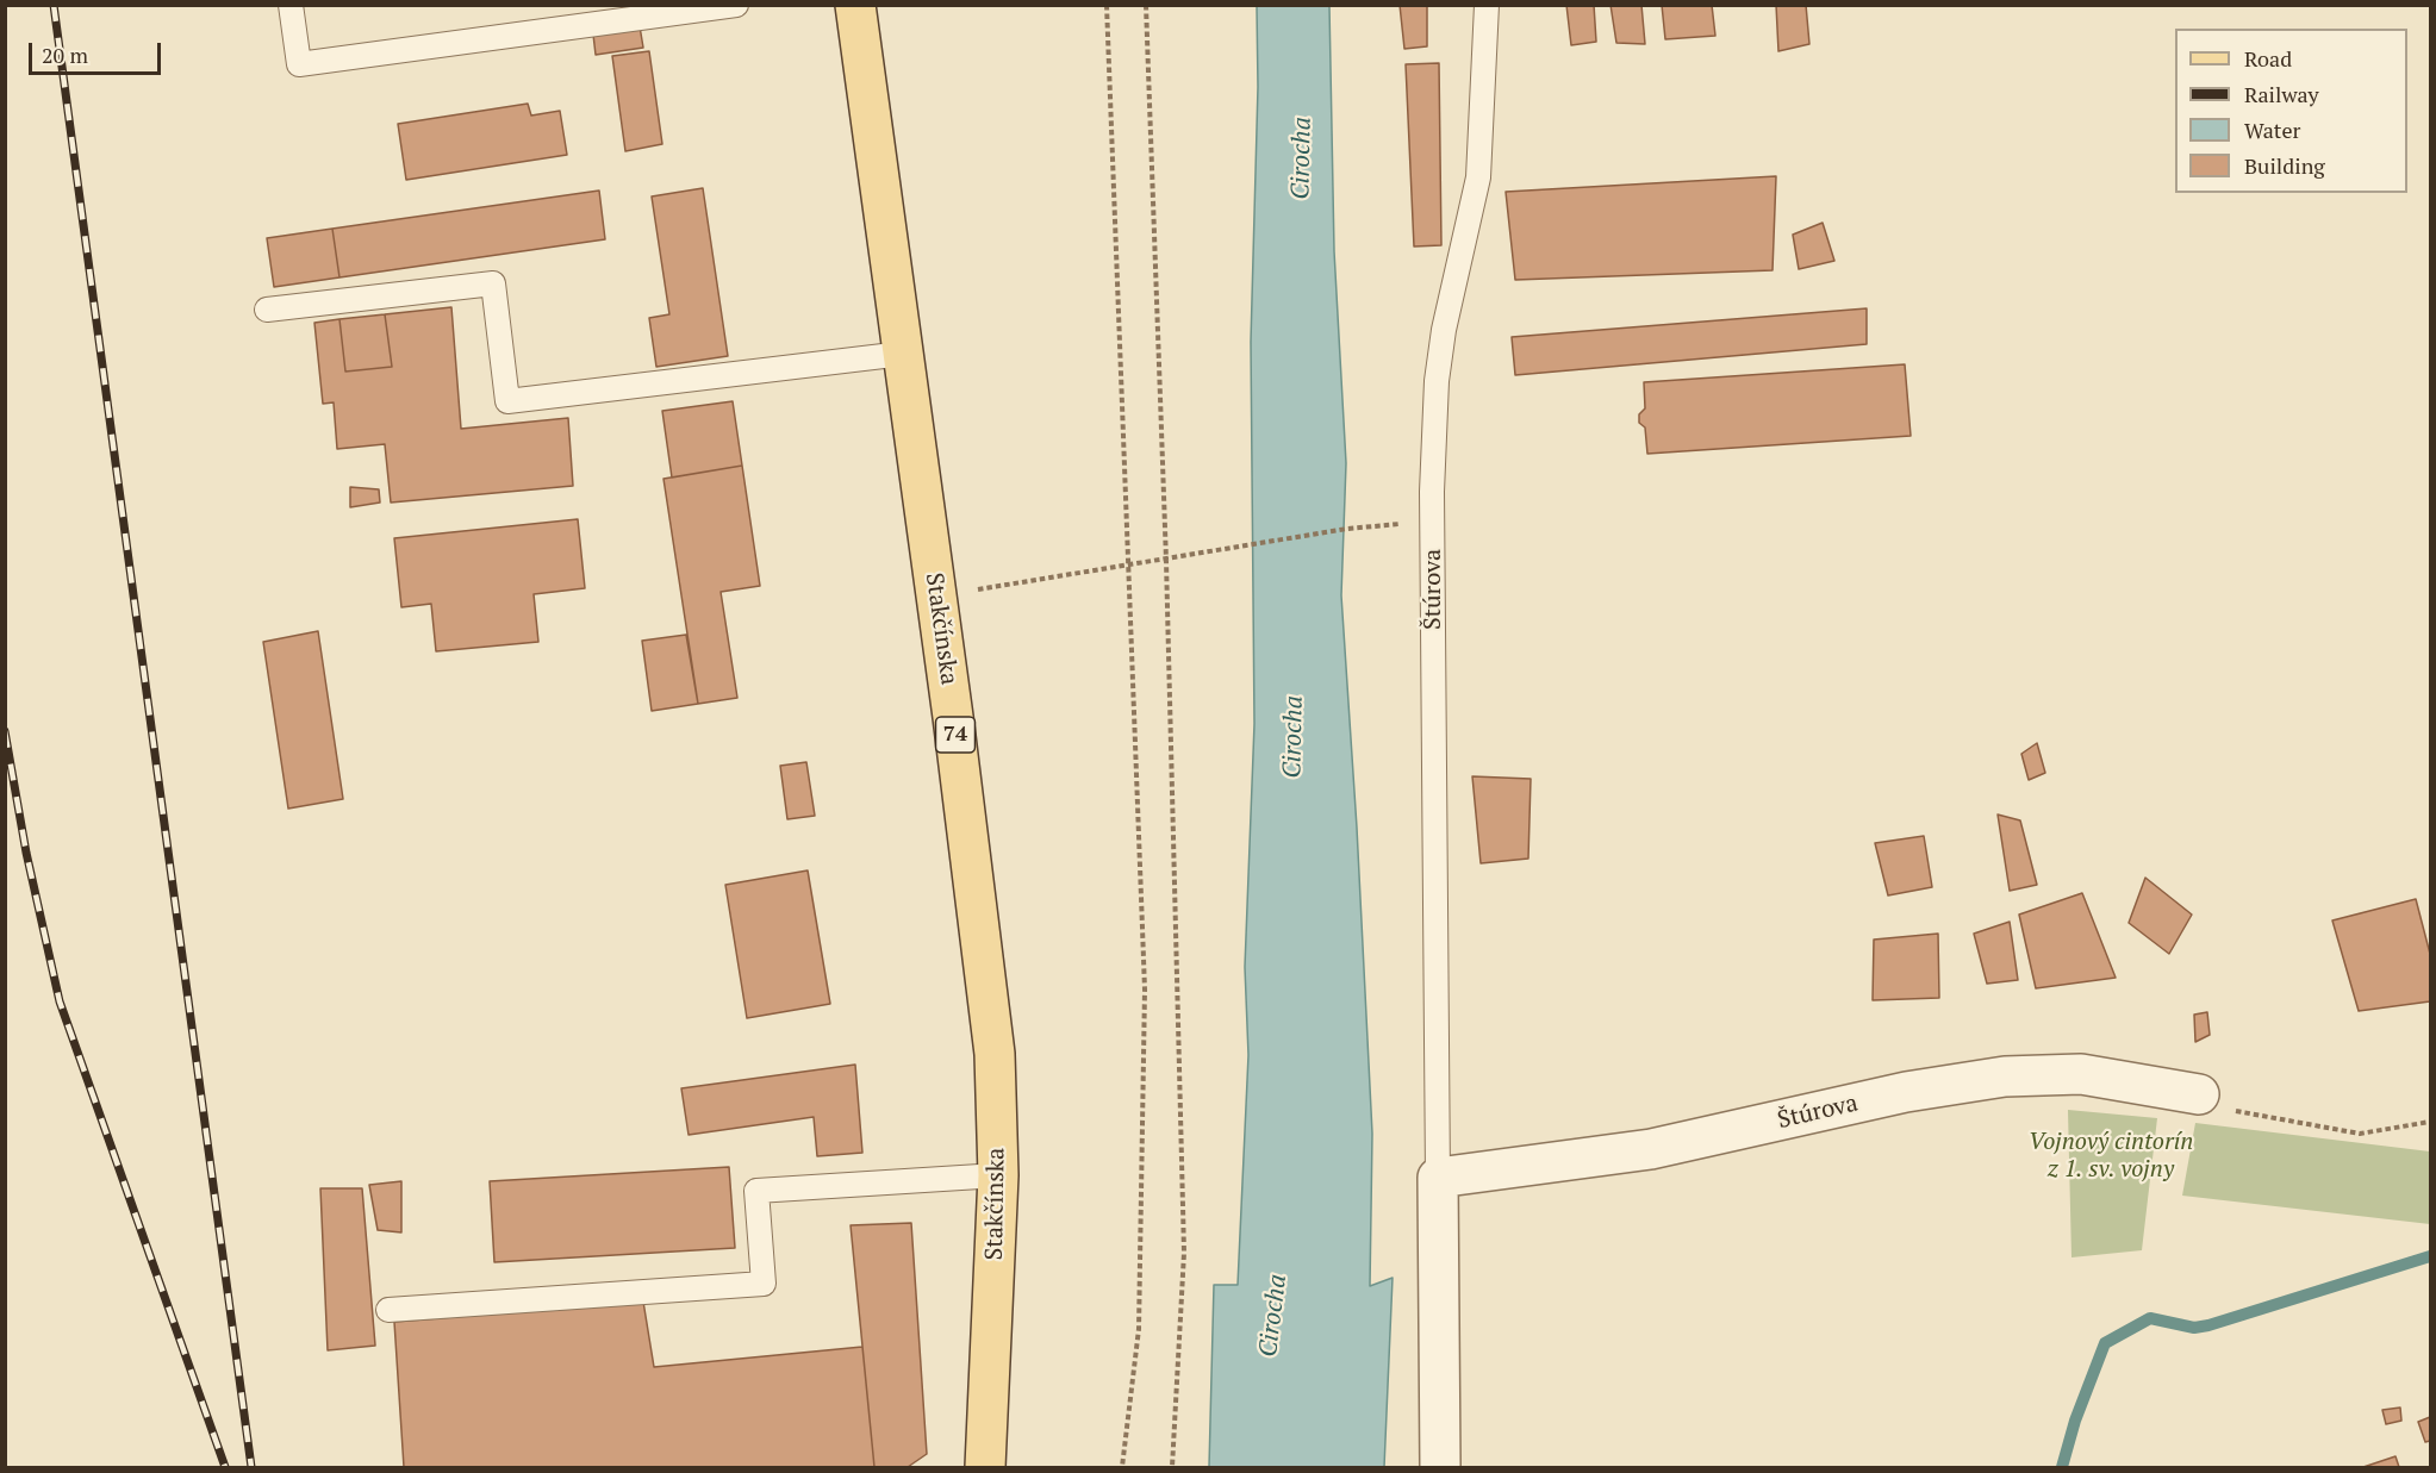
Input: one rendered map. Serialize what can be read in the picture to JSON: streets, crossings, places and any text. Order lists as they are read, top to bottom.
{
  "streets": {
    "main road": ["Stakčínska", "74"],
    "street": ["Štúrova"]
  },
  "water": ["Cirocha"],
  "parks": ["Vojnový cintorín z 1. sv. vojny"],
  "legend": [
    "Road",
    "Railway",
    "Water",
    "Building"
  ],
  "scale_bar": "20 m"
}
